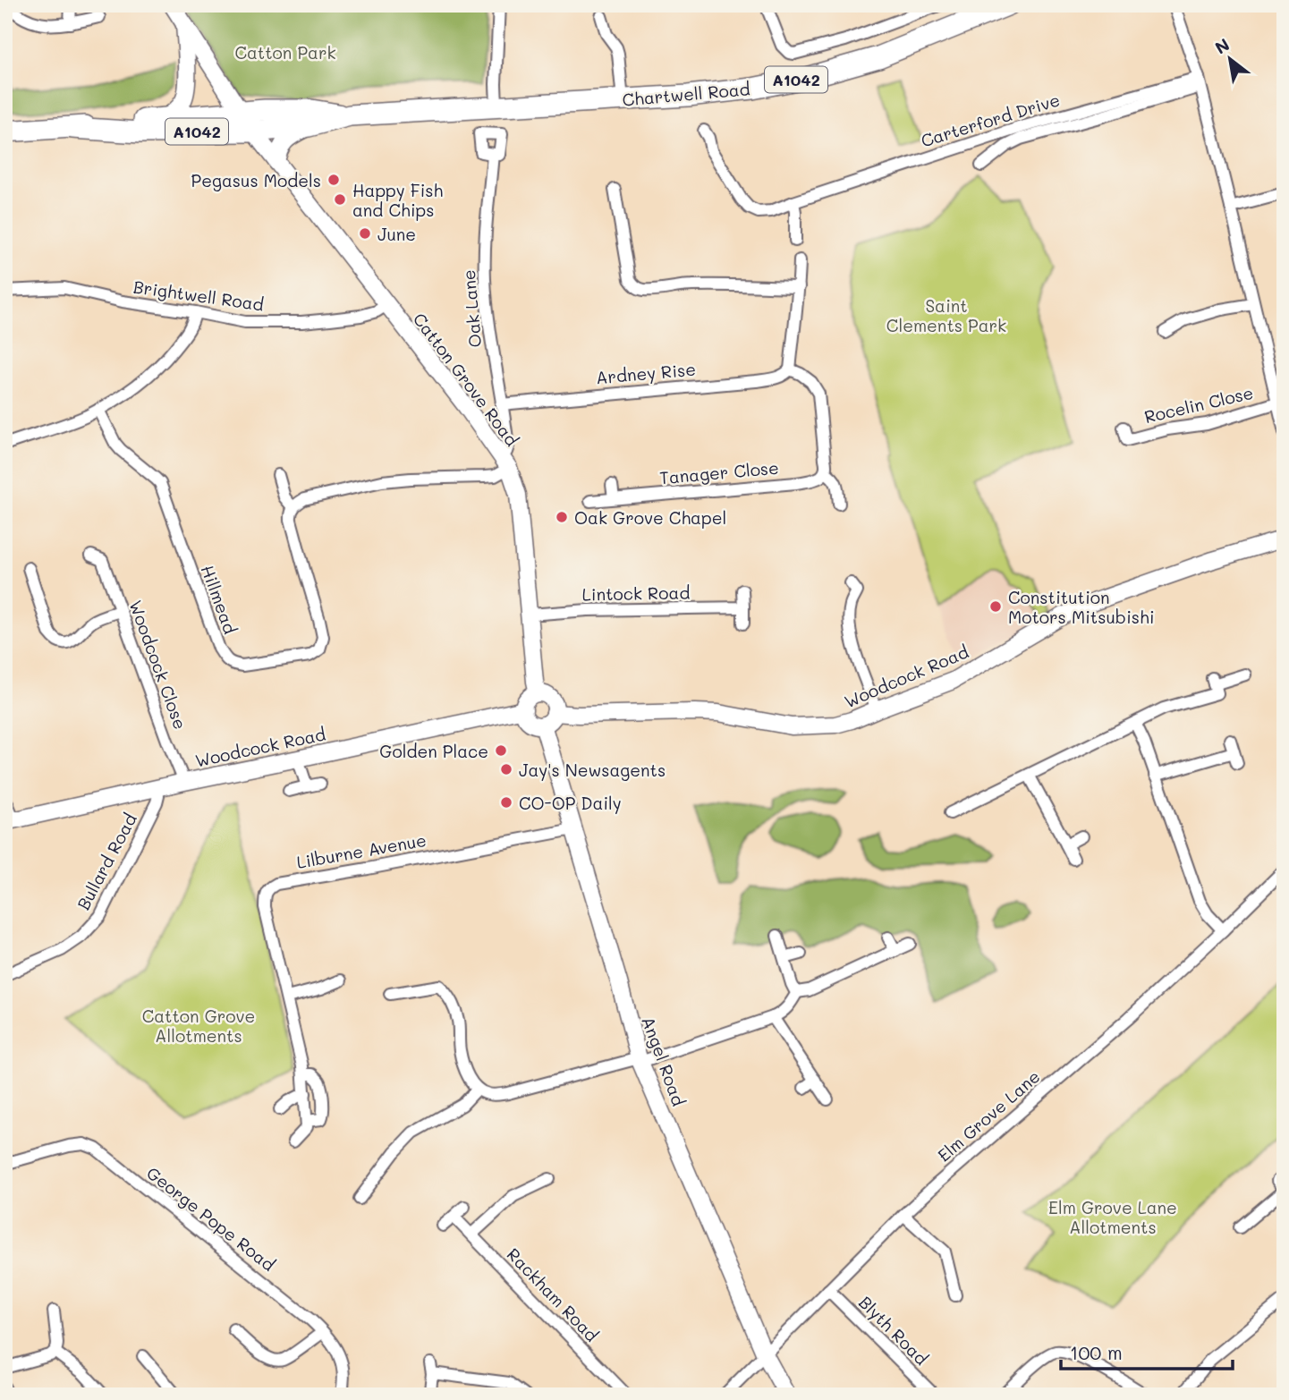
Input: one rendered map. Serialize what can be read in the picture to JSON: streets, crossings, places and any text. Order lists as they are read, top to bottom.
{
  "streets": {
    "highway": ["A1042", "Chartwell Road"],
    "street": [
      "Carterford Drive",
      "Brightwell Road",
      "Oak Lane",
      "Ardney Rise",
      "Catton Grove Road",
      "Rocelin Close",
      "Tanager Close",
      "Lintock Road",
      "Hillmead",
      "Woodcock Close",
      "Woodcock Road",
      "Lilburne Avenue",
      "Bullard Road",
      "Angel Road",
      "Elm Grove Lane",
      "George Pope Road",
      "Rackham Road",
      "Blyth Road"
    ]
  },
  "crossings": [
    ["A1042", "Chartwell Road"],
    ["A1042", "Catton Grove Road"],
    ["Chartwell Road", "Catton Grove Road"],
    ["Brightwell Road", "Catton Grove Road"],
    ["Oak Lane", "Ardney Rise"],
    ["Oak Lane", "Catton Grove Road"],
    ["Catton Grove Road", "Lintock Road"],
    ["Catton Grove Road", "Woodcock Road"],
    ["Catton Grove Road", "Angel Road"],
    ["Woodcock Close", "Woodcock Road"],
    ["Woodcock Road", "Bullard Road"],
    ["Woodcock Road", "Angel Road"],
    ["Lilburne Avenue", "Angel Road"],
    ["Angel Road", "Elm Grove Lane"],
    ["Elm Grove Lane", "Blyth Road"]
  ],
  "parks": [
    "Catton Park",
    "Saint Clements Park",
    "Catton Grove Allotments",
    "Elm Grove Lane Allotments"
  ],
  "places": [
    "Pegasus Models",
    "Happy Fish and Chips",
    "June",
    "Oak Grove Chapel",
    "Constitution Motors Mitsubishi",
    "Golden Place",
    "Jay's Newsagents",
    "CO-OP Daily"
  ],
  "scale_bar": "100 m",
  "north": "top left"
}
